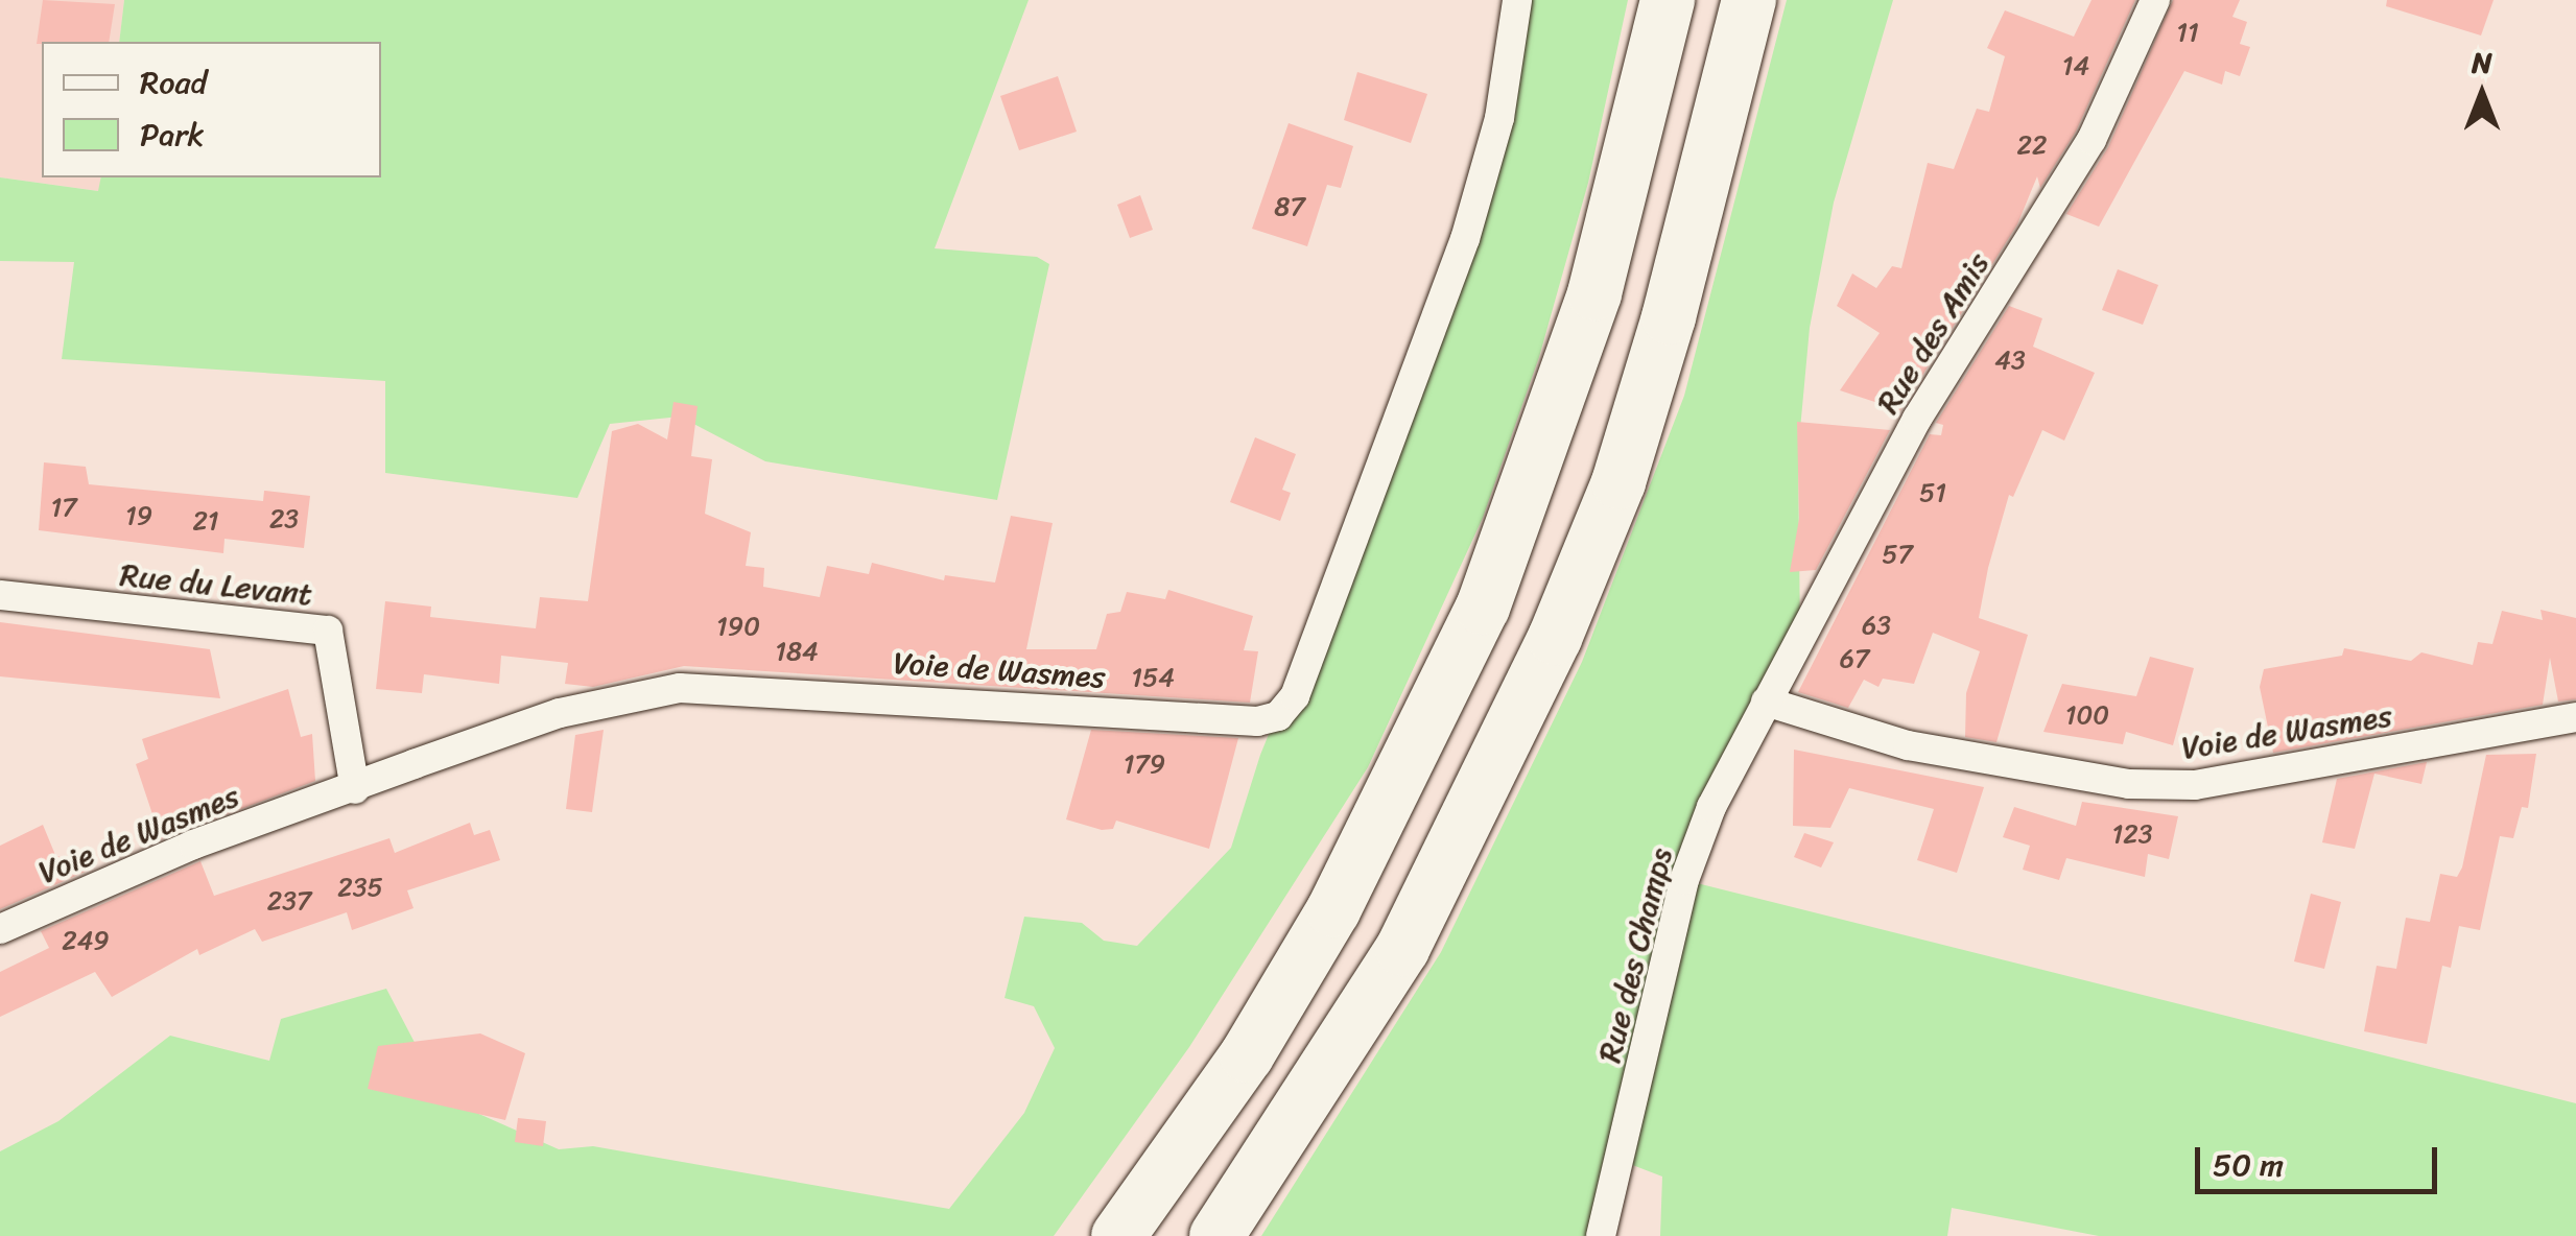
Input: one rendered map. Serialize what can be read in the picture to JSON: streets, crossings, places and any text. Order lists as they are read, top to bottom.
{
  "streets": {
    "street": [
      "Rue des Amis",
      "Rue du Levant",
      "Voie de Wasmes",
      "Rue des Champs"
    ]
  },
  "crossings": [
    ["Rue des Amis", "Voie de Wasmes"],
    ["Rue des Amis", "Rue des Champs"],
    ["Rue du Levant", "Voie de Wasmes"],
    ["Voie de Wasmes", "Rue des Champs"]
  ],
  "house_numbers": [
    "11",
    "14",
    "22",
    "87",
    "43",
    "51",
    "17",
    "19",
    "23",
    "21",
    "57",
    "63",
    "190",
    "184",
    "67",
    "154",
    "100",
    "179",
    "123",
    "235",
    "237",
    "249"
  ],
  "legend": ["Road", "Park"],
  "scale_bar": "50 m",
  "north": "top"
}
